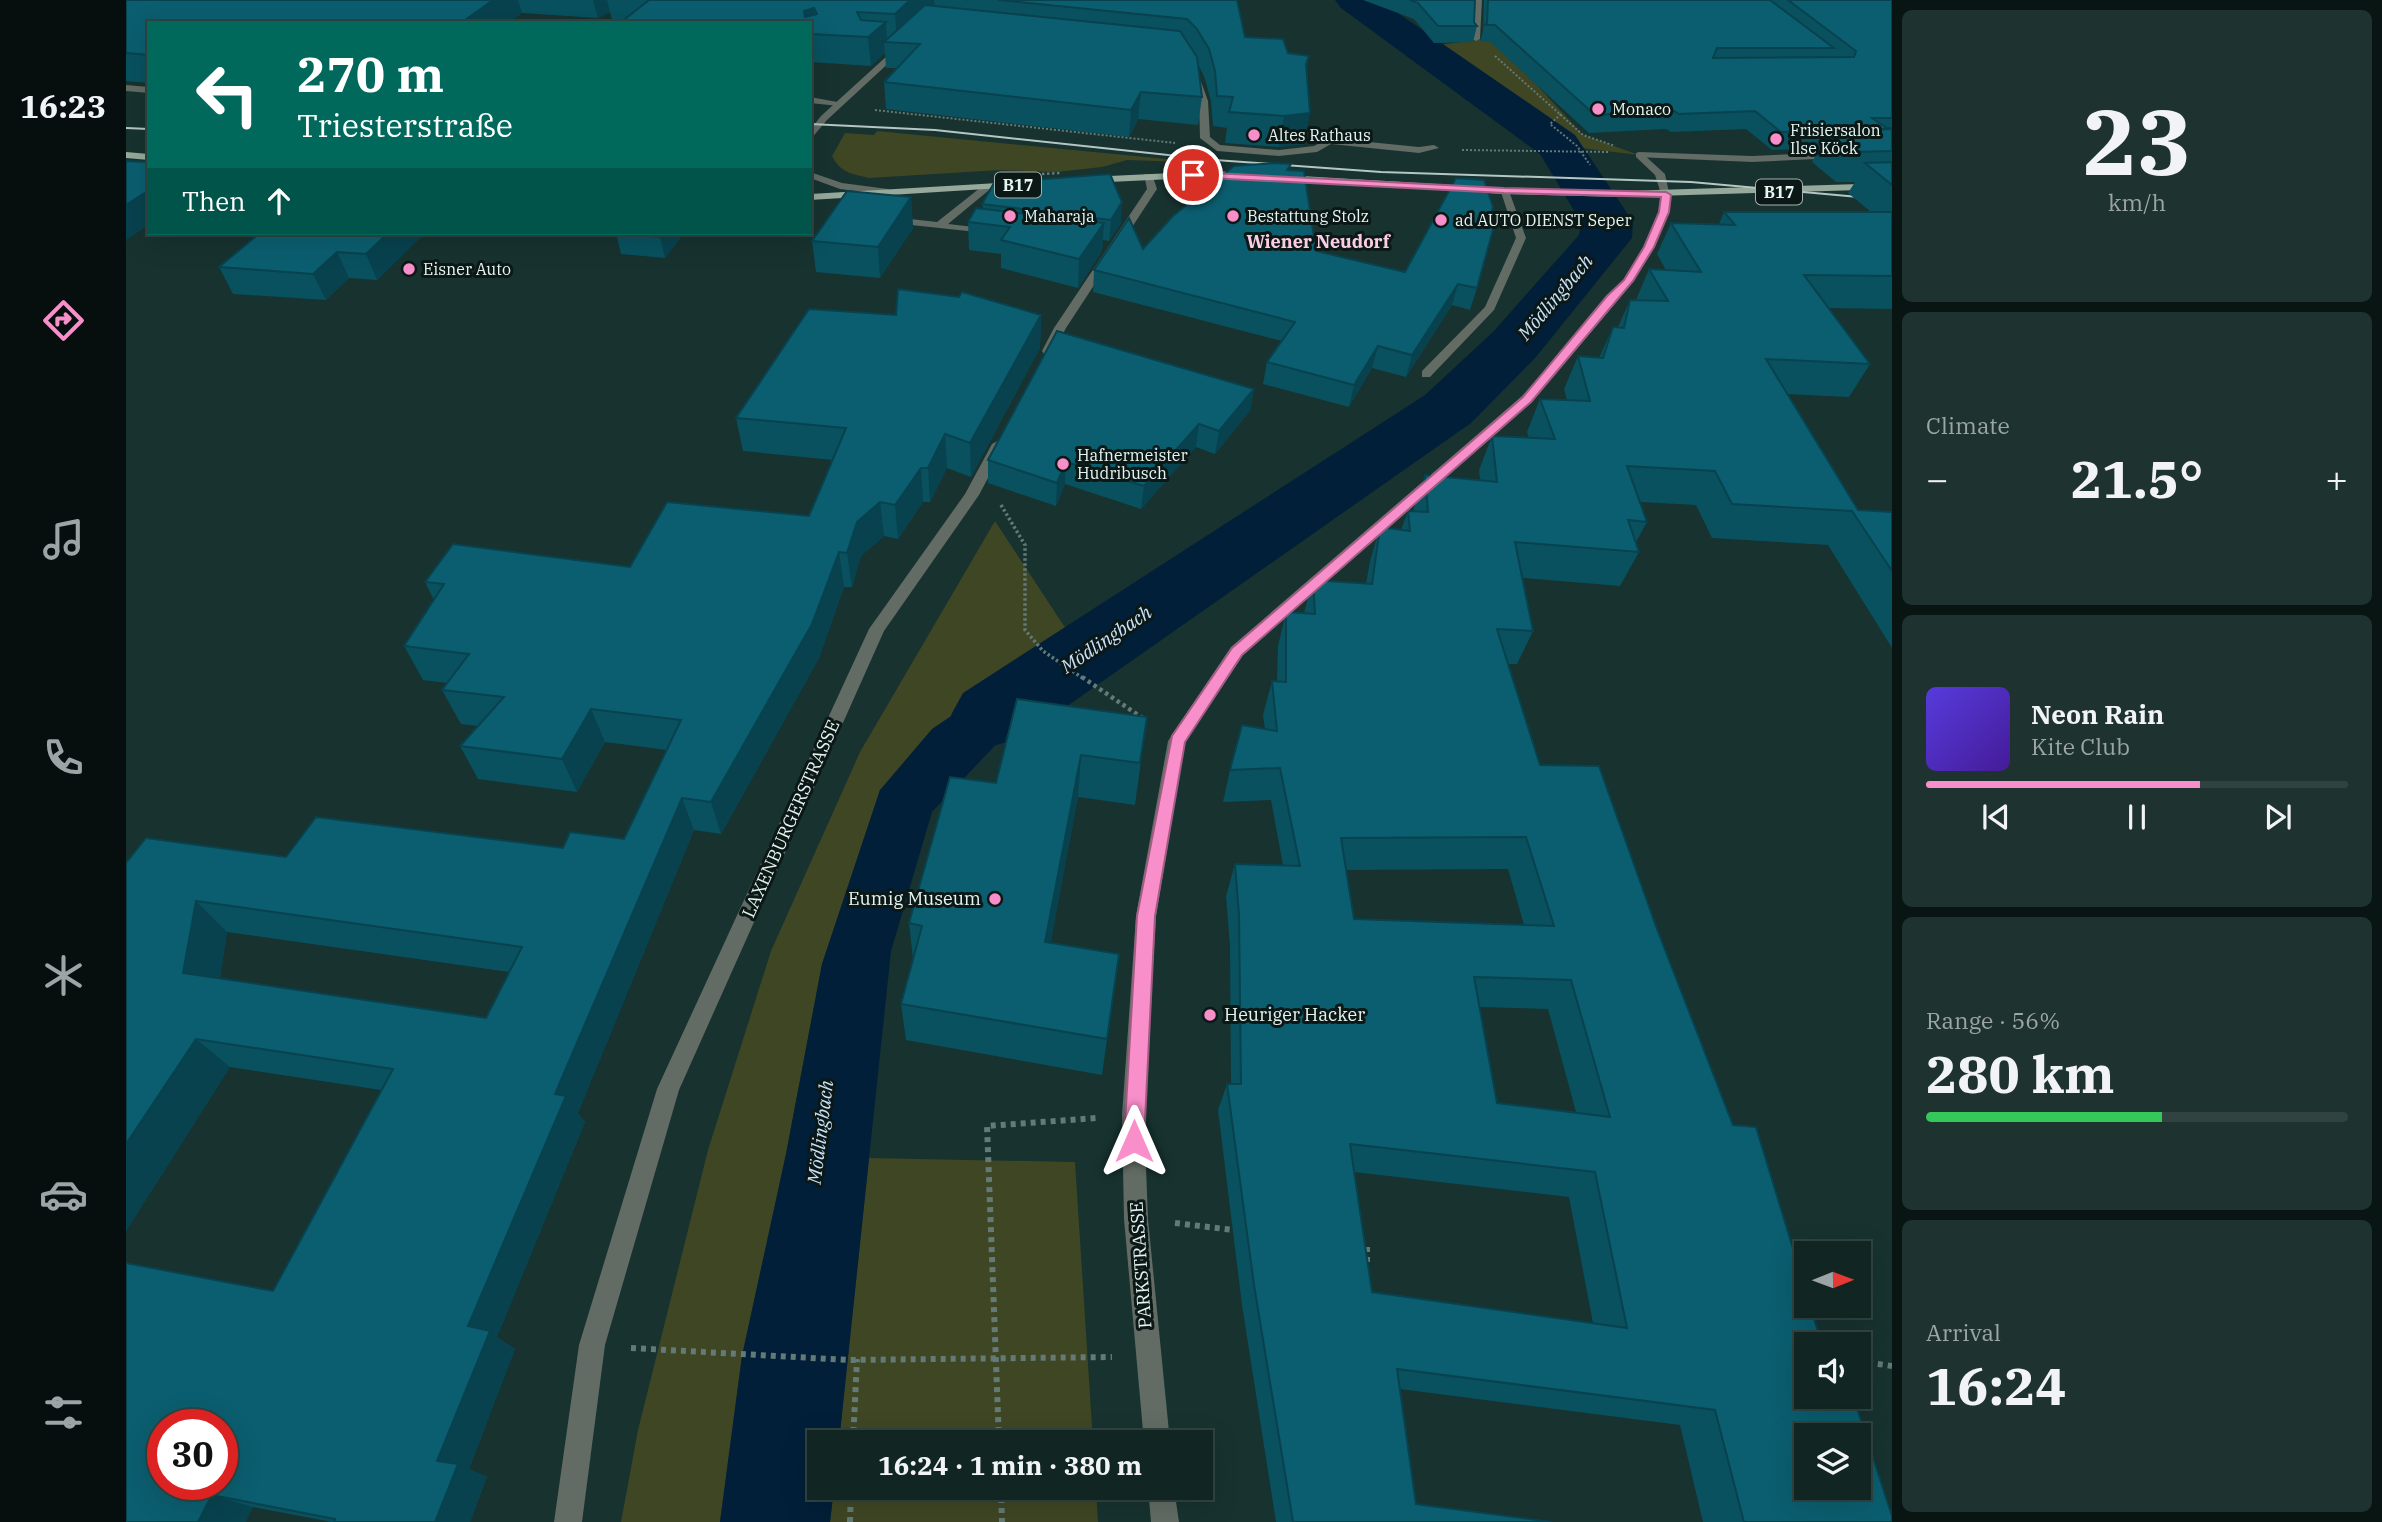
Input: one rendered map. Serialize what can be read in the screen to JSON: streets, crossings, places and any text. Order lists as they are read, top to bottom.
{
  "streets": {
    "main road": ["B17"],
    "street": ["LAXENBURGERSTRASSE", "PARKSTRASSE"]
  },
  "crossings": [
    ["B17", "PARKSTRASSE"]
  ],
  "districts": ["Wiener Neudorf"],
  "water": ["Mödlingbach"],
  "places": [
    "Monaco",
    "Altes Rathaus",
    "Frisiersalon Ilse Köck",
    "Maharaja",
    "Bestattung Stolz",
    "ad AUTO DIENST Seper",
    "Eisner Auto",
    "Hafnermeister Hudribusch",
    "Eumig Museum",
    "Heuriger Hacker"
  ],
  "north": "right",
  "page": {
    "tabs": "16:23",
    "tile": [
      ["23", "km/h"],
      "Climate",
      ["Range · 56%", "280 km"],
      ["Arrival", "16:24"]
    ],
    "turn": ["270 m", "Triesterstraße"],
    "then": "Then",
    "heat": ["−", "21.5°", "+"],
    "song": ["Neon Rain", "Kite Club"],
    "limit": "30",
    "trip": "16:24 · 1 min · 380 m"
  }
}
